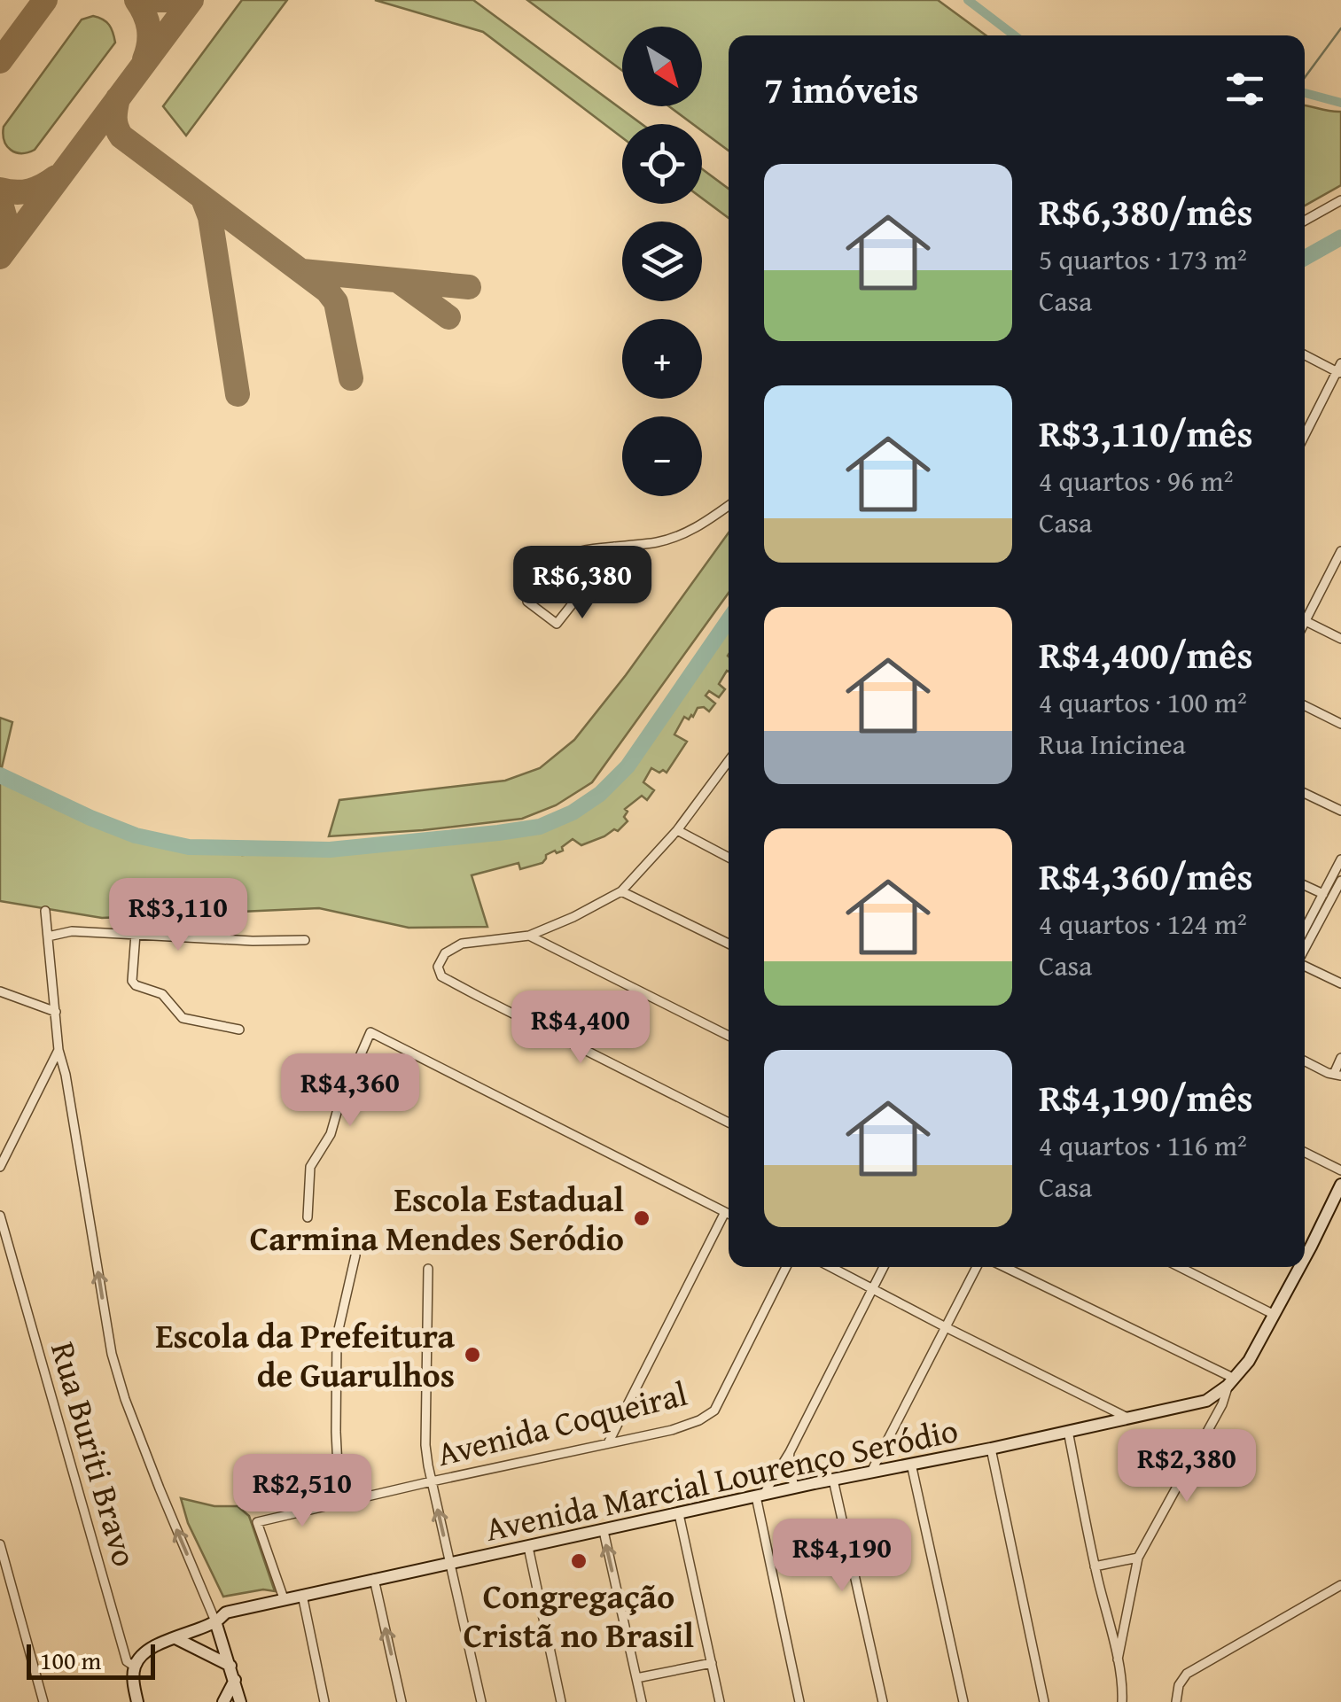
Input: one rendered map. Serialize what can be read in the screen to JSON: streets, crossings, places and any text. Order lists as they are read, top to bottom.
{
  "streets": {
    "main road": ["Rua Buriti Bravo", "Avenida Marcial Lourenço Seródio"],
    "street": ["Avenida Coqueiral"]
  },
  "crossings": [
    ["Avenida Coqueiral", "Avenida Marcial Lourenço Seródio"],
    ["Rua Buriti Bravo", "Avenida Marcial Lourenço Seródio"]
  ],
  "places": ["Escola Estadual Carmina Mendes Seródio", "Escola da Prefeitura de Guarulhos", "Congregação Cristã no Brasil"],
  "scale_bar": "100 m",
  "north": "bottom right",
  "page": {
    "map_buttons": ["+", "−"],
    "heading": "7 imóveis",
    "list": [
      {
        "name": "R$6,380/mês",
        "note": "5 quartos · 173 m² · Casa"
      },
      {
        "name": "R$3,110/mês",
        "note": "4 quartos · 96 m² · Casa"
      },
      {
        "name": "R$4,400/mês",
        "note": "4 quartos · 100 m² · Rua Inicinea"
      },
      {
        "name": "R$4,360/mês",
        "note": "4 quartos · 124 m² · Casa"
      },
      {
        "name": "R$4,190/mês",
        "note": "4 quartos · 116 m² · Casa"
      }
    ],
    "price": [
      "R$6,380",
      "R$3,110",
      "R$4,400",
      "R$4,360",
      "R$2,380",
      "R$2,510",
      "R$4,190"
    ],
    "scale": "100 m"
  }
}
